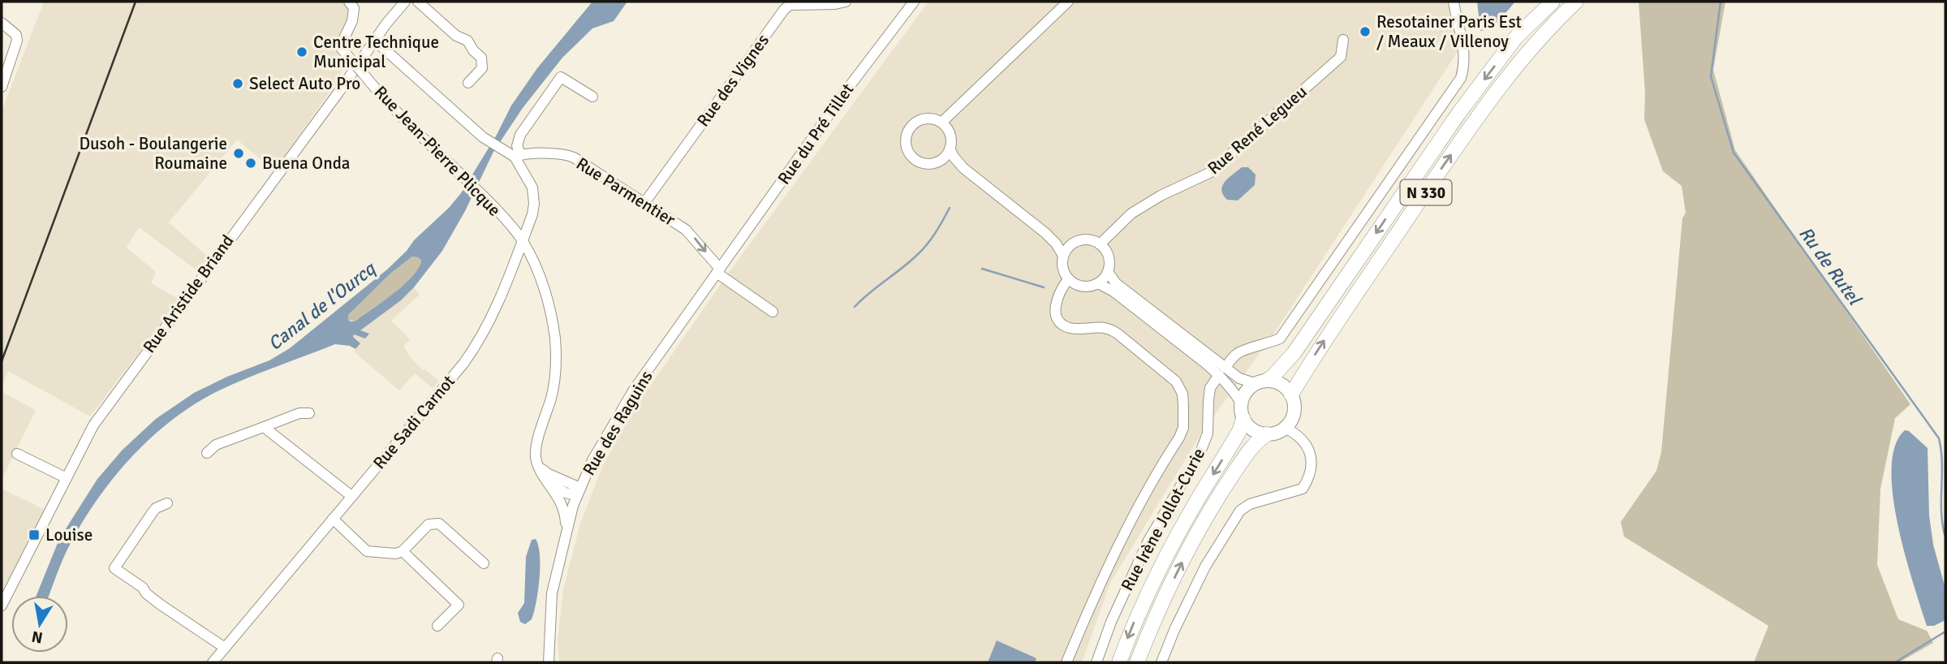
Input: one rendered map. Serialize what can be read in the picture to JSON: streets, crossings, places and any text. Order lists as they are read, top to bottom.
{
  "streets": {
    "highway": ["N 330"],
    "street": [
      "Rue des Vignes",
      "Rue René Legueu",
      "Rue du Pré Tillet",
      "Rue Jean-Pierre Plicque",
      "Rue Parmentier",
      "Rue Aristide Briand",
      "Rue Sadi Carnot",
      "Rue des Raguins",
      "Rue Irène Jollot-Curie"
    ]
  },
  "crossings": [
    ["Rue des Vignes", "Rue Parmentier"],
    ["Rue du Pré Tillet", "Rue Parmentier"],
    ["Rue du Pré Tillet", "Rue des Raguins"],
    ["Rue Jean-Pierre Plicque", "Rue Sadi Carnot"],
    ["Rue Parmentier", "Rue Sadi Carnot"],
    ["Rue Parmentier", "Rue des Raguins"]
  ],
  "water": ["Ru de Rutel", "Canal de l'Ourcq"],
  "places": {
    "other": [
      "Resotainer Paris Est / Meaux / Villenoy",
      "Centre Technique Municipal",
      "Select Auto Pro",
      "Dusoh - Boulangerie Roumaine",
      "Buena Onda"
    ],
    "transit": ["Louise"]
  },
  "north": "bottom"
}
